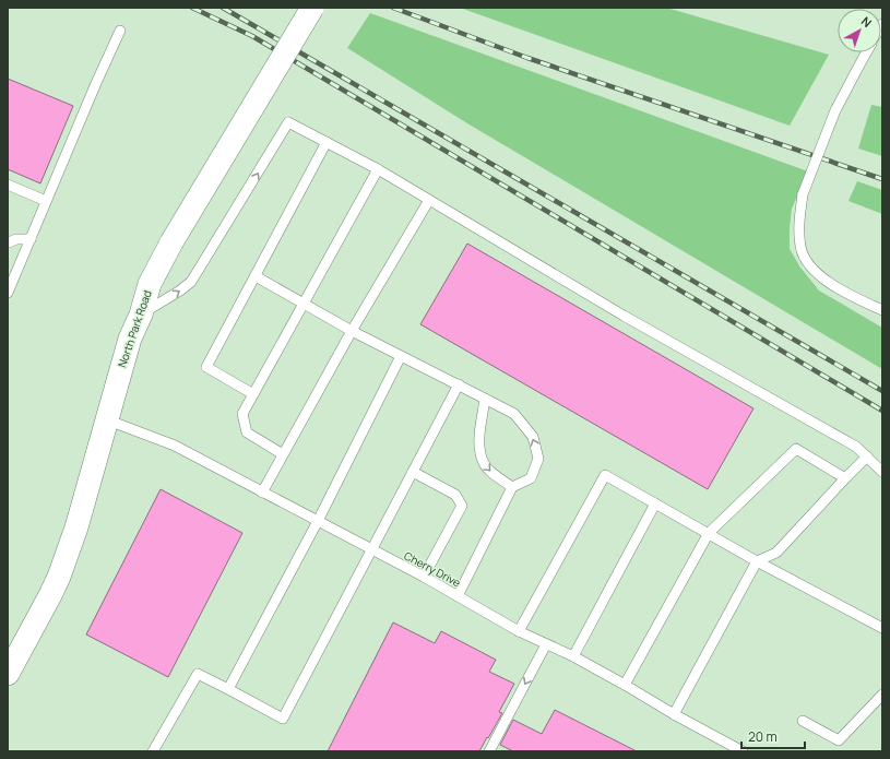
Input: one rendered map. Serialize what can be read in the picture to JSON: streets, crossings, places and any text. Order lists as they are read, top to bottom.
{
  "streets": {
    "street": ["North Park Road"],
    "lane": ["Cherry Drive"]
  },
  "crossings": [
    ["North Park Road", "Cherry Drive"]
  ],
  "scale_bar": "20 m",
  "north": "top right"
}
